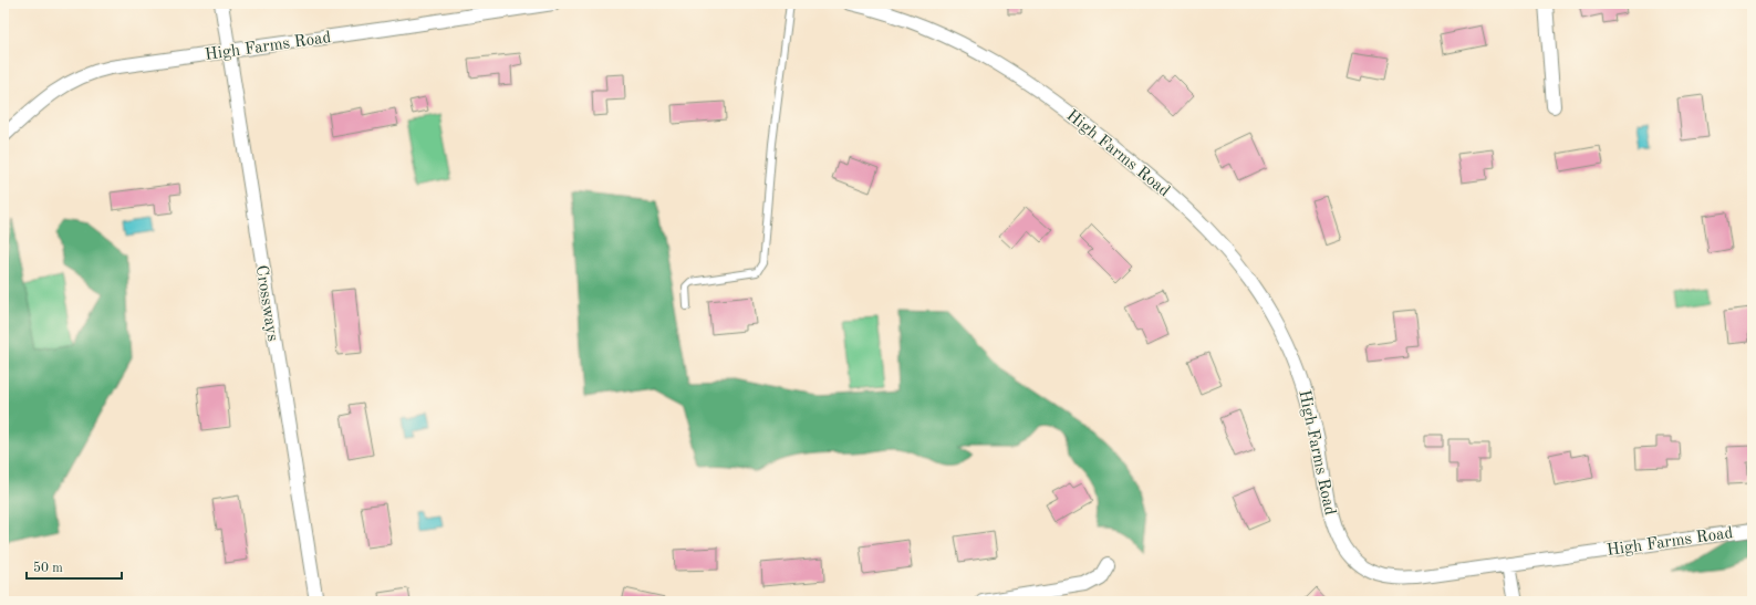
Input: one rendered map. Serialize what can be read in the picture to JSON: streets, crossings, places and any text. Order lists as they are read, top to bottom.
{
  "streets": {
    "street": ["High Farms Road", "Crossways"]
  },
  "crossings": [
    ["High Farms Road", "Crossways"]
  ],
  "scale_bar": "50 m"
}
